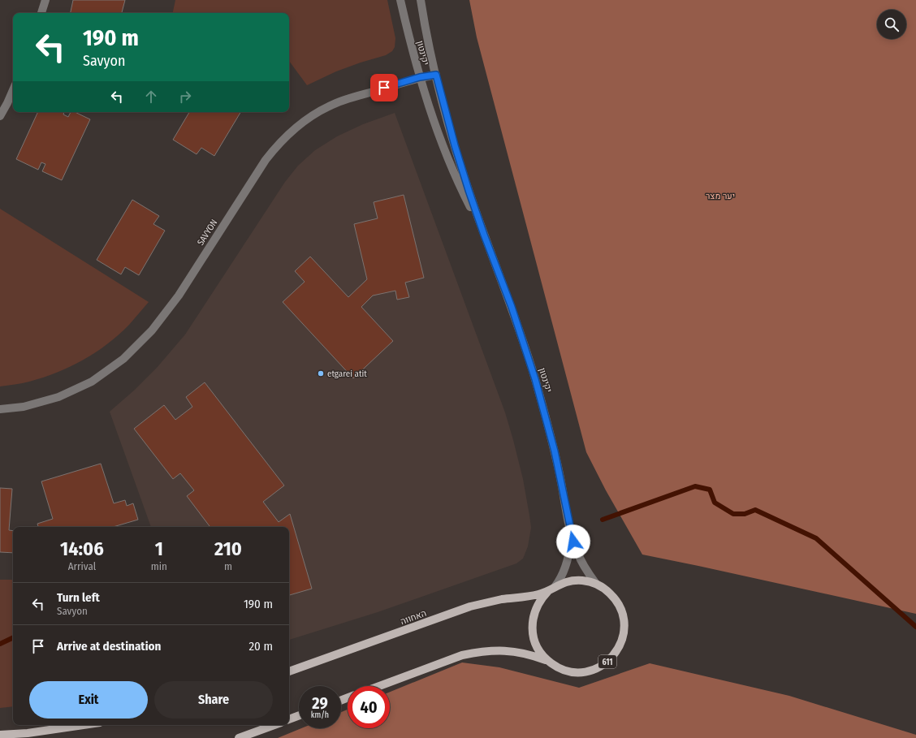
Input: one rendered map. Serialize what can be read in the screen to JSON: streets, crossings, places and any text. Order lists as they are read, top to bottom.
{
  "streets": {
    "main road": ["האחווה", "611"],
    "street": ["יקינטון", "SAVYON"]
  },
  "crossings": [
    ["יקינטון", "SAVYON"],
    ["יקינטון", "האחווה"],
    ["יקינטון", "611"],
    ["האחווה", "611"]
  ],
  "parks": ["יער מצר"],
  "places": ["etgarei atit"],
  "page": {
    "turn": ["190 m", "Savyon"],
    "eta": [
      "14:06",
      "Arrival",
      "1",
      "min",
      "210",
      "m"
    ],
    "list": [
      {
        "name": "Turn left",
        "note": "Savyon",
        "value": "190 m"
      },
      {
        "name": "Arrive at destination",
        "value": "20 m"
      }
    ],
    "buttons": ["Exit", "Share"],
    "speed": "29 km/h",
    "limit": "40"
  }
}
